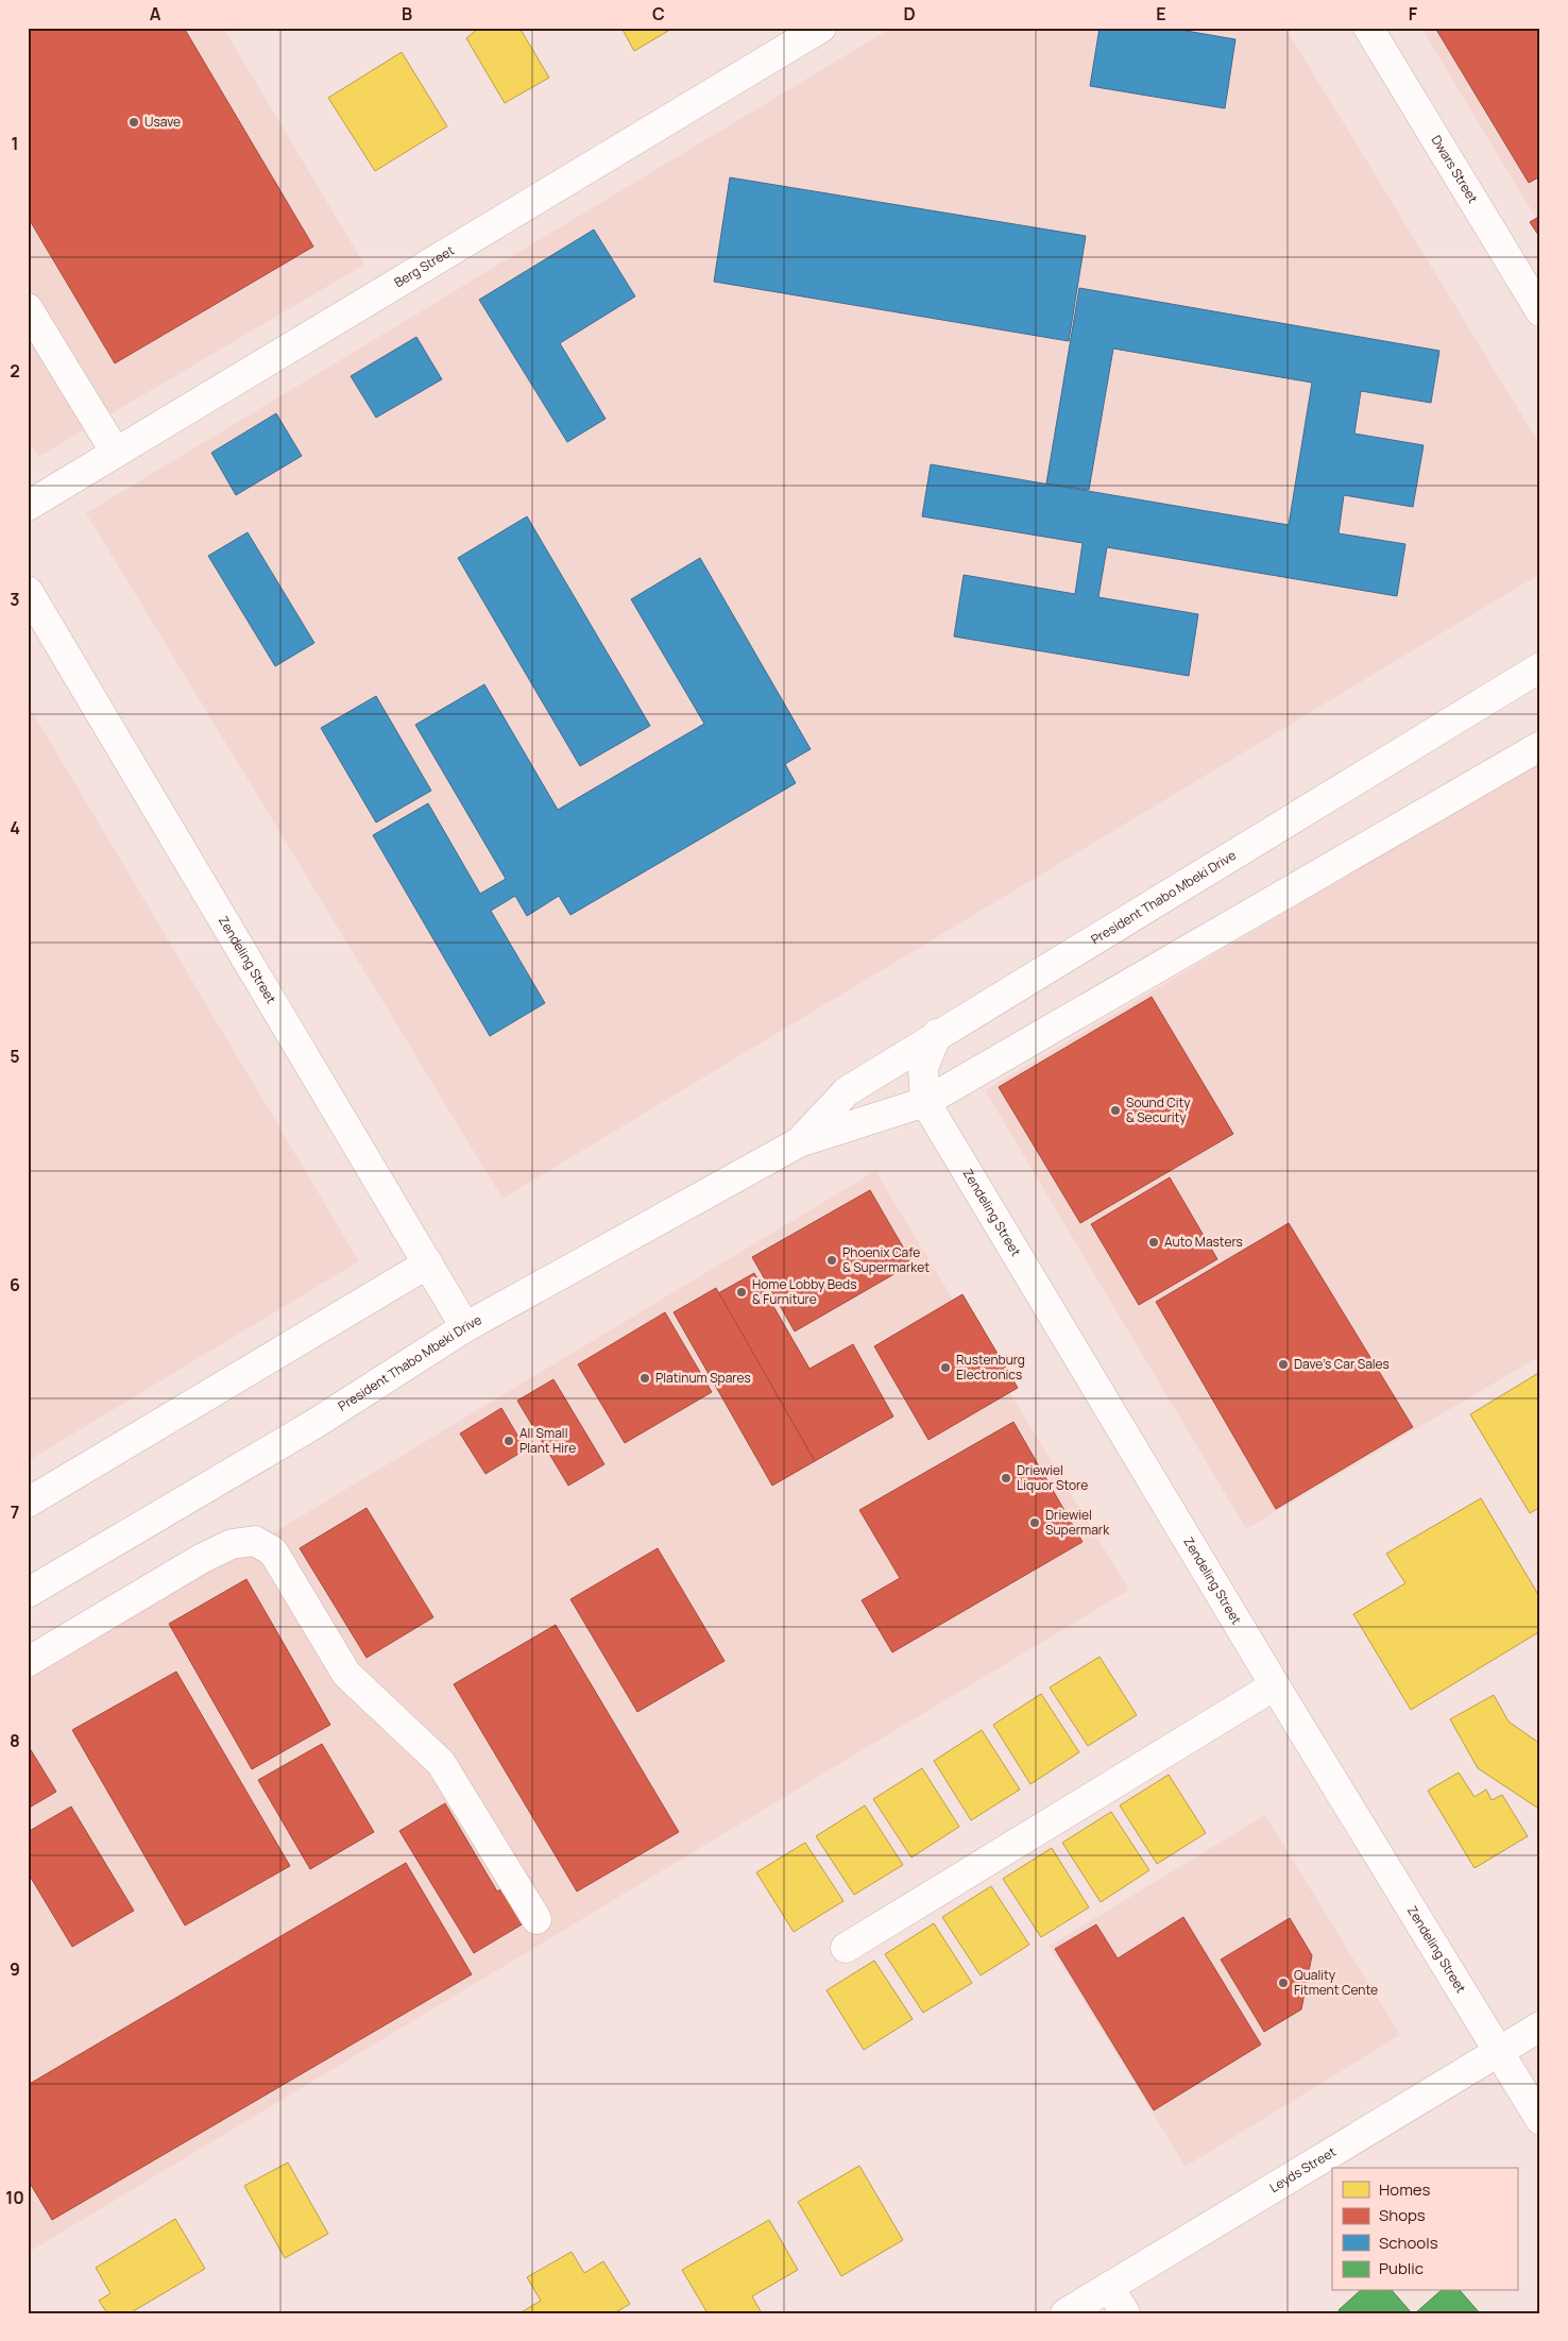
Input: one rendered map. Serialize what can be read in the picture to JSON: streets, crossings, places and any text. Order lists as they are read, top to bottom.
{
  "streets": {
    "street": [
      "Dwars Street",
      "Berg Street",
      "President Thabo Mbeki Drive",
      "Zendeling Street",
      "Leyds Street"
    ]
  },
  "crossings": [
    ["President Thabo Mbeki Drive", "Zendeling Street"],
    ["Zendeling Street", "Leyds Street"]
  ],
  "places": [
    "Usave",
    "Sound City & Security",
    "Auto Masters",
    "Phoenix Cafe & Supermarket",
    "Home Lobby Beds & Furniture",
    "Dave's Car Sales",
    "Rustenburg Electronics",
    "Platinum Spares",
    "All Small Plant Hire",
    "Driewiel Liquor Store",
    "Driewiel Supermark",
    "Quality Fitment Cente"
  ],
  "legend": [
    "Homes",
    "Shops",
    "Schools",
    "Public"
  ],
  "grid": {
    "columns": [
      "A",
      "B",
      "C",
      "D",
      "E",
      "F"
    ],
    "rows": [
      "1",
      "2",
      "3",
      "4",
      "5",
      "6",
      "7",
      "8",
      "9",
      "10"
    ]
  }
}
